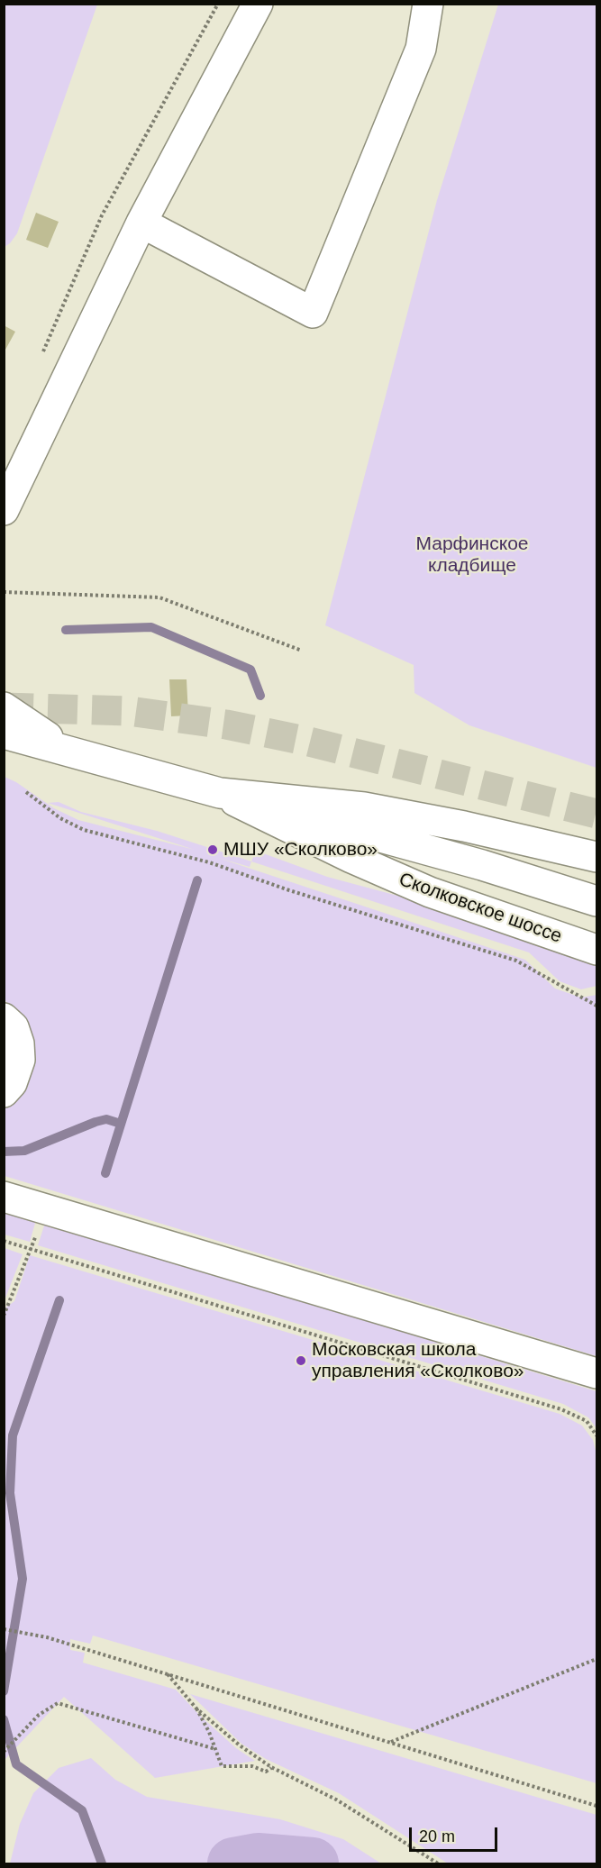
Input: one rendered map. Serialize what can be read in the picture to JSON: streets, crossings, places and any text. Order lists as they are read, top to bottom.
{
  "streets": {
    "street": ["Сколковское шоссе"]
  },
  "parks": ["Марфинское кладбище"],
  "places": ["МШУ «Сколково»", "Московская школа управления «Сколково»"],
  "scale_bar": "20 m"
}
